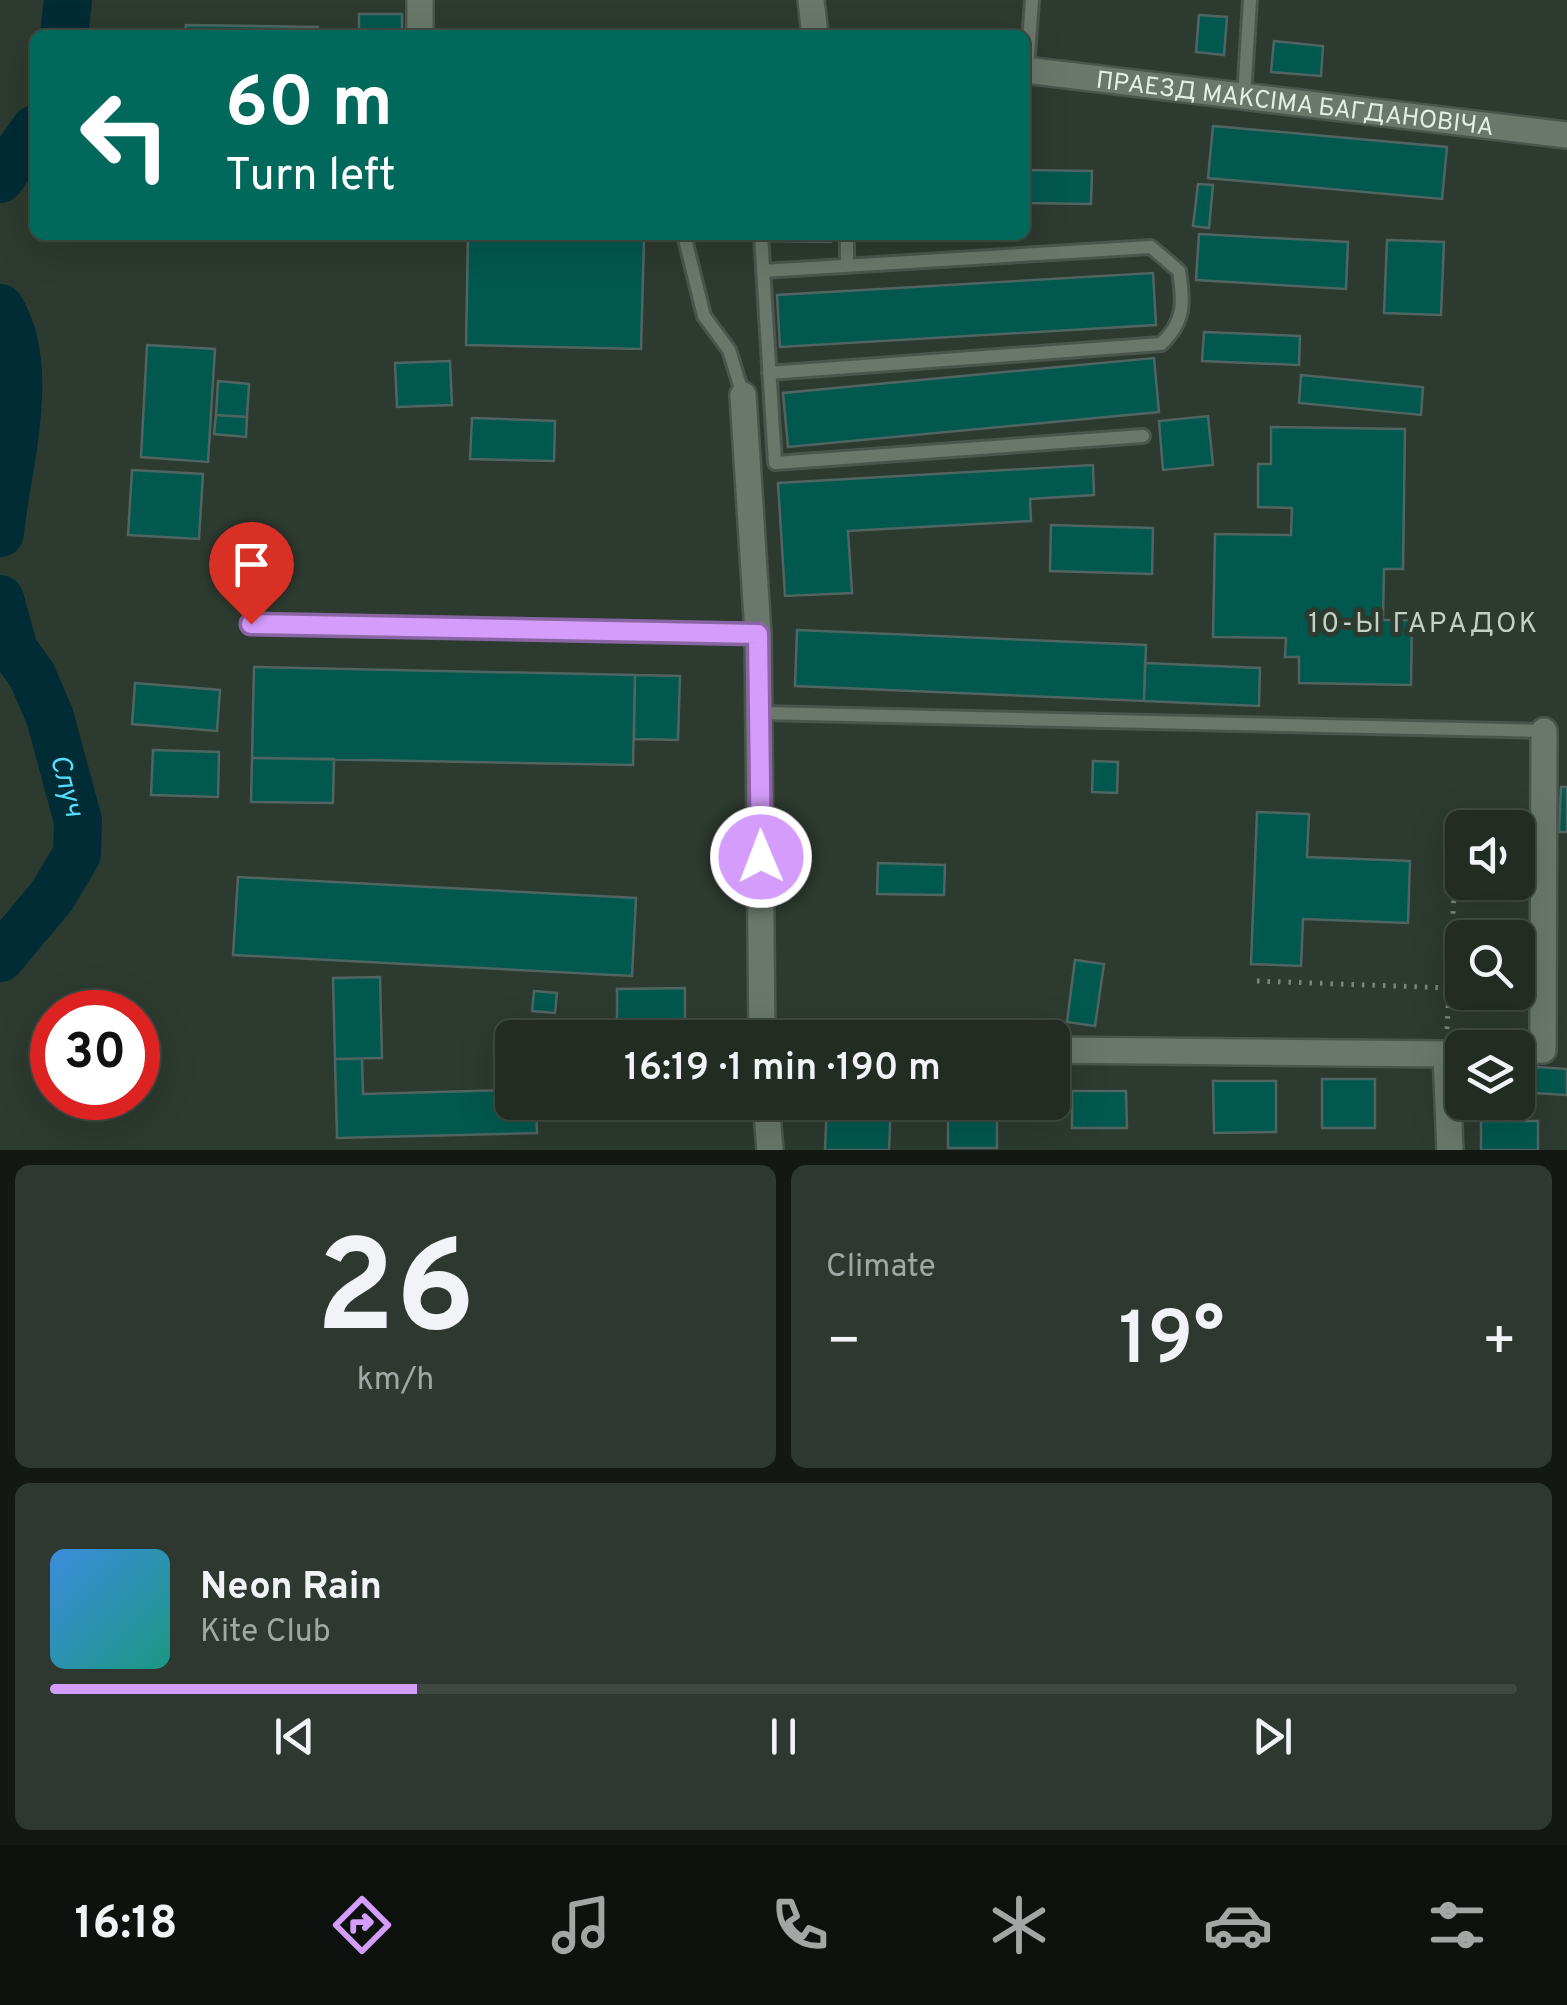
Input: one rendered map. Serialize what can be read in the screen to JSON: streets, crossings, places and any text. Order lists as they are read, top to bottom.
{
  "streets": {
    "street": ["ПРАЕЗД МАКСІМА БАГДАНОВІЧА"]
  },
  "districts": ["10-Ы ГАРАДОК"],
  "water": ["Случ"],
  "page": {
    "turn": ["60 m", "Turn left"],
    "limit": "30",
    "trip": "16:19 · 1 min · 190 m",
    "tile": [
      ["26", "km/h"],
      "Climate"
    ],
    "heat": ["−", "19°", "+"],
    "song": ["Neon Rain", "Kite Club"],
    "tabs": "16:18"
  }
}
